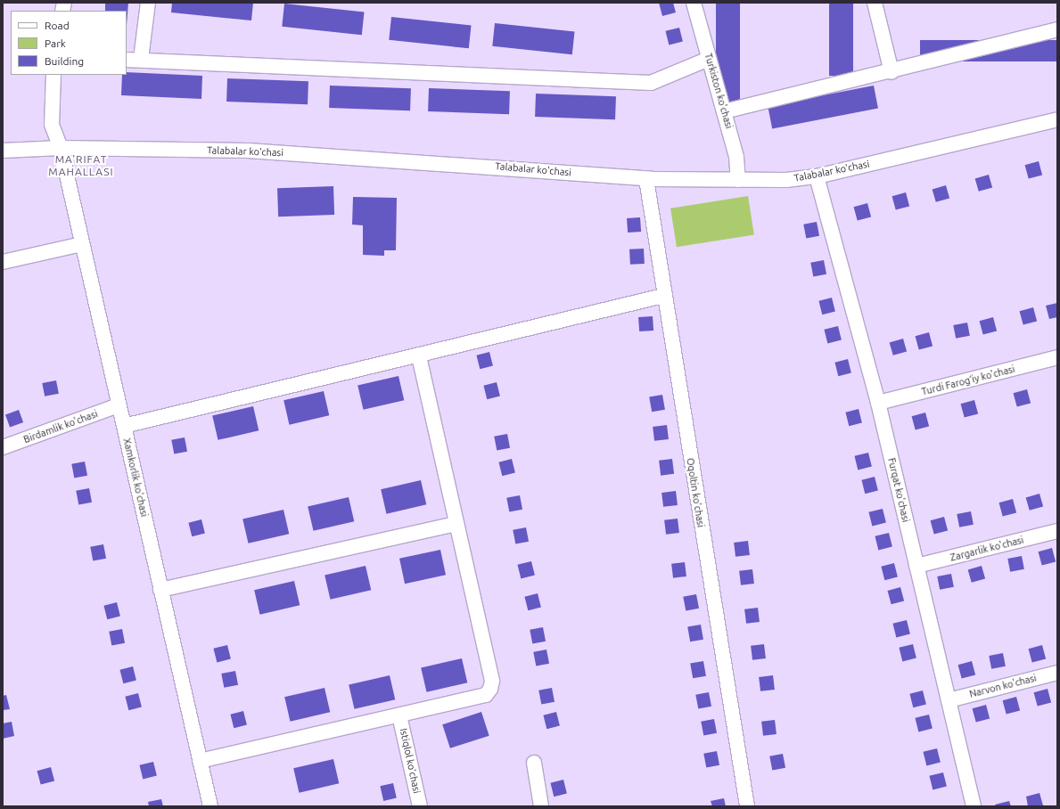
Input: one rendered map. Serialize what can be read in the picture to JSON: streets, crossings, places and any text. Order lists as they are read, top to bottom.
{
  "streets": {
    "street": [
      "Turkiston ko'chasi",
      "Talabalar ko'chasi",
      "Turdi Farog‘iy ko'chasi",
      "Birdamlik ko'chasi",
      "Xamkorlik ko'chasi",
      "Furqat ko'chasi",
      "Oqoltin ko'chasi",
      "Zargarlik ko'chasi",
      "Narvon ko'chasi",
      "Istiqlol ko'chasi"
    ]
  },
  "crossings": [
    ["Turkiston ko'chasi", "Talabalar ko'chasi"],
    ["Talabalar ko'chasi", "Xamkorlik ko'chasi"],
    ["Talabalar ko'chasi", "Furqat ko'chasi"],
    ["Talabalar ko'chasi", "Oqoltin ko'chasi"],
    ["Turdi Farog‘iy ko'chasi", "Furqat ko'chasi"],
    ["Birdamlik ko'chasi", "Xamkorlik ko'chasi"],
    ["Furqat ko'chasi", "Zargarlik ko'chasi"],
    ["Furqat ko'chasi", "Narvon ko'chasi"]
  ],
  "districts": ["MA'RIFAT MAHALLASI"],
  "legend": ["Road", "Park", "Building"]
}
